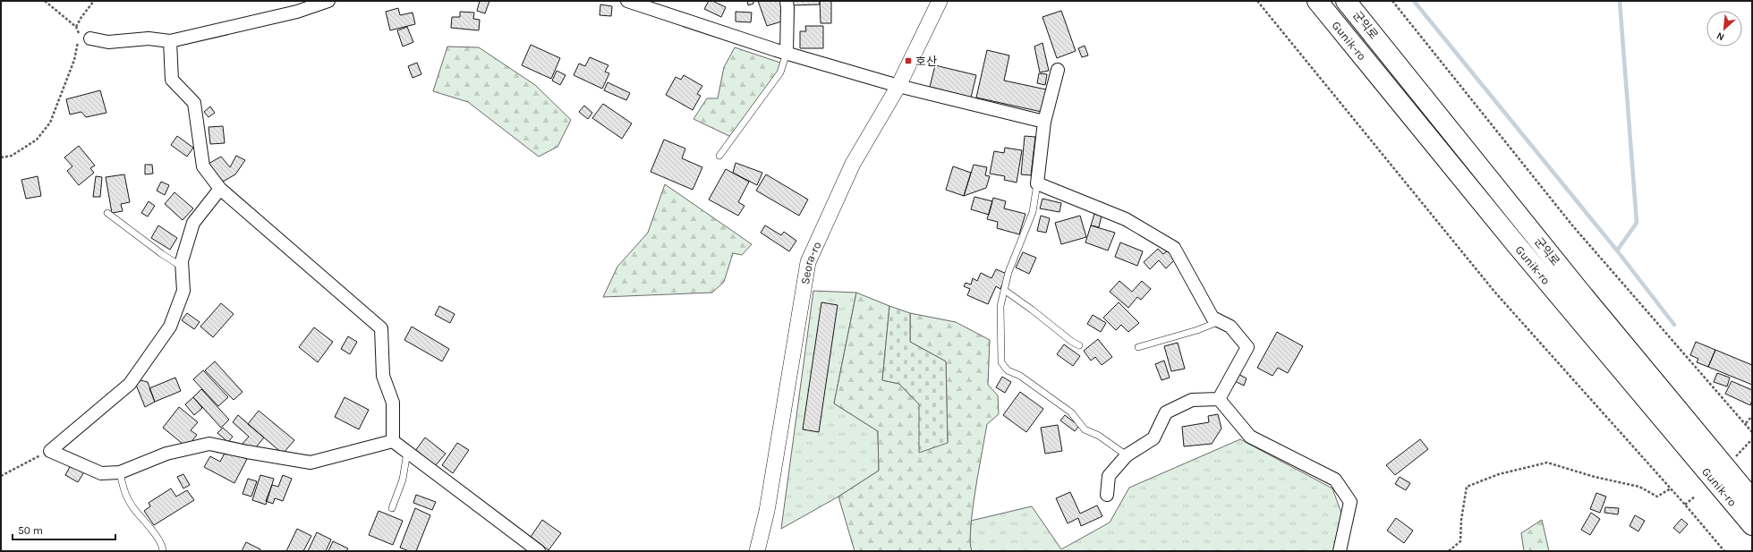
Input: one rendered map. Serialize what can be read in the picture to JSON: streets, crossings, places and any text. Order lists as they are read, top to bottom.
{
  "streets": {
    "highway": ["군익로", "Gunik-ro"],
    "street": ["Seora-ro"]
  },
  "places": {
    "transit": ["호산"]
  },
  "scale_bar": "50 m",
  "north": "bottom left"
}
